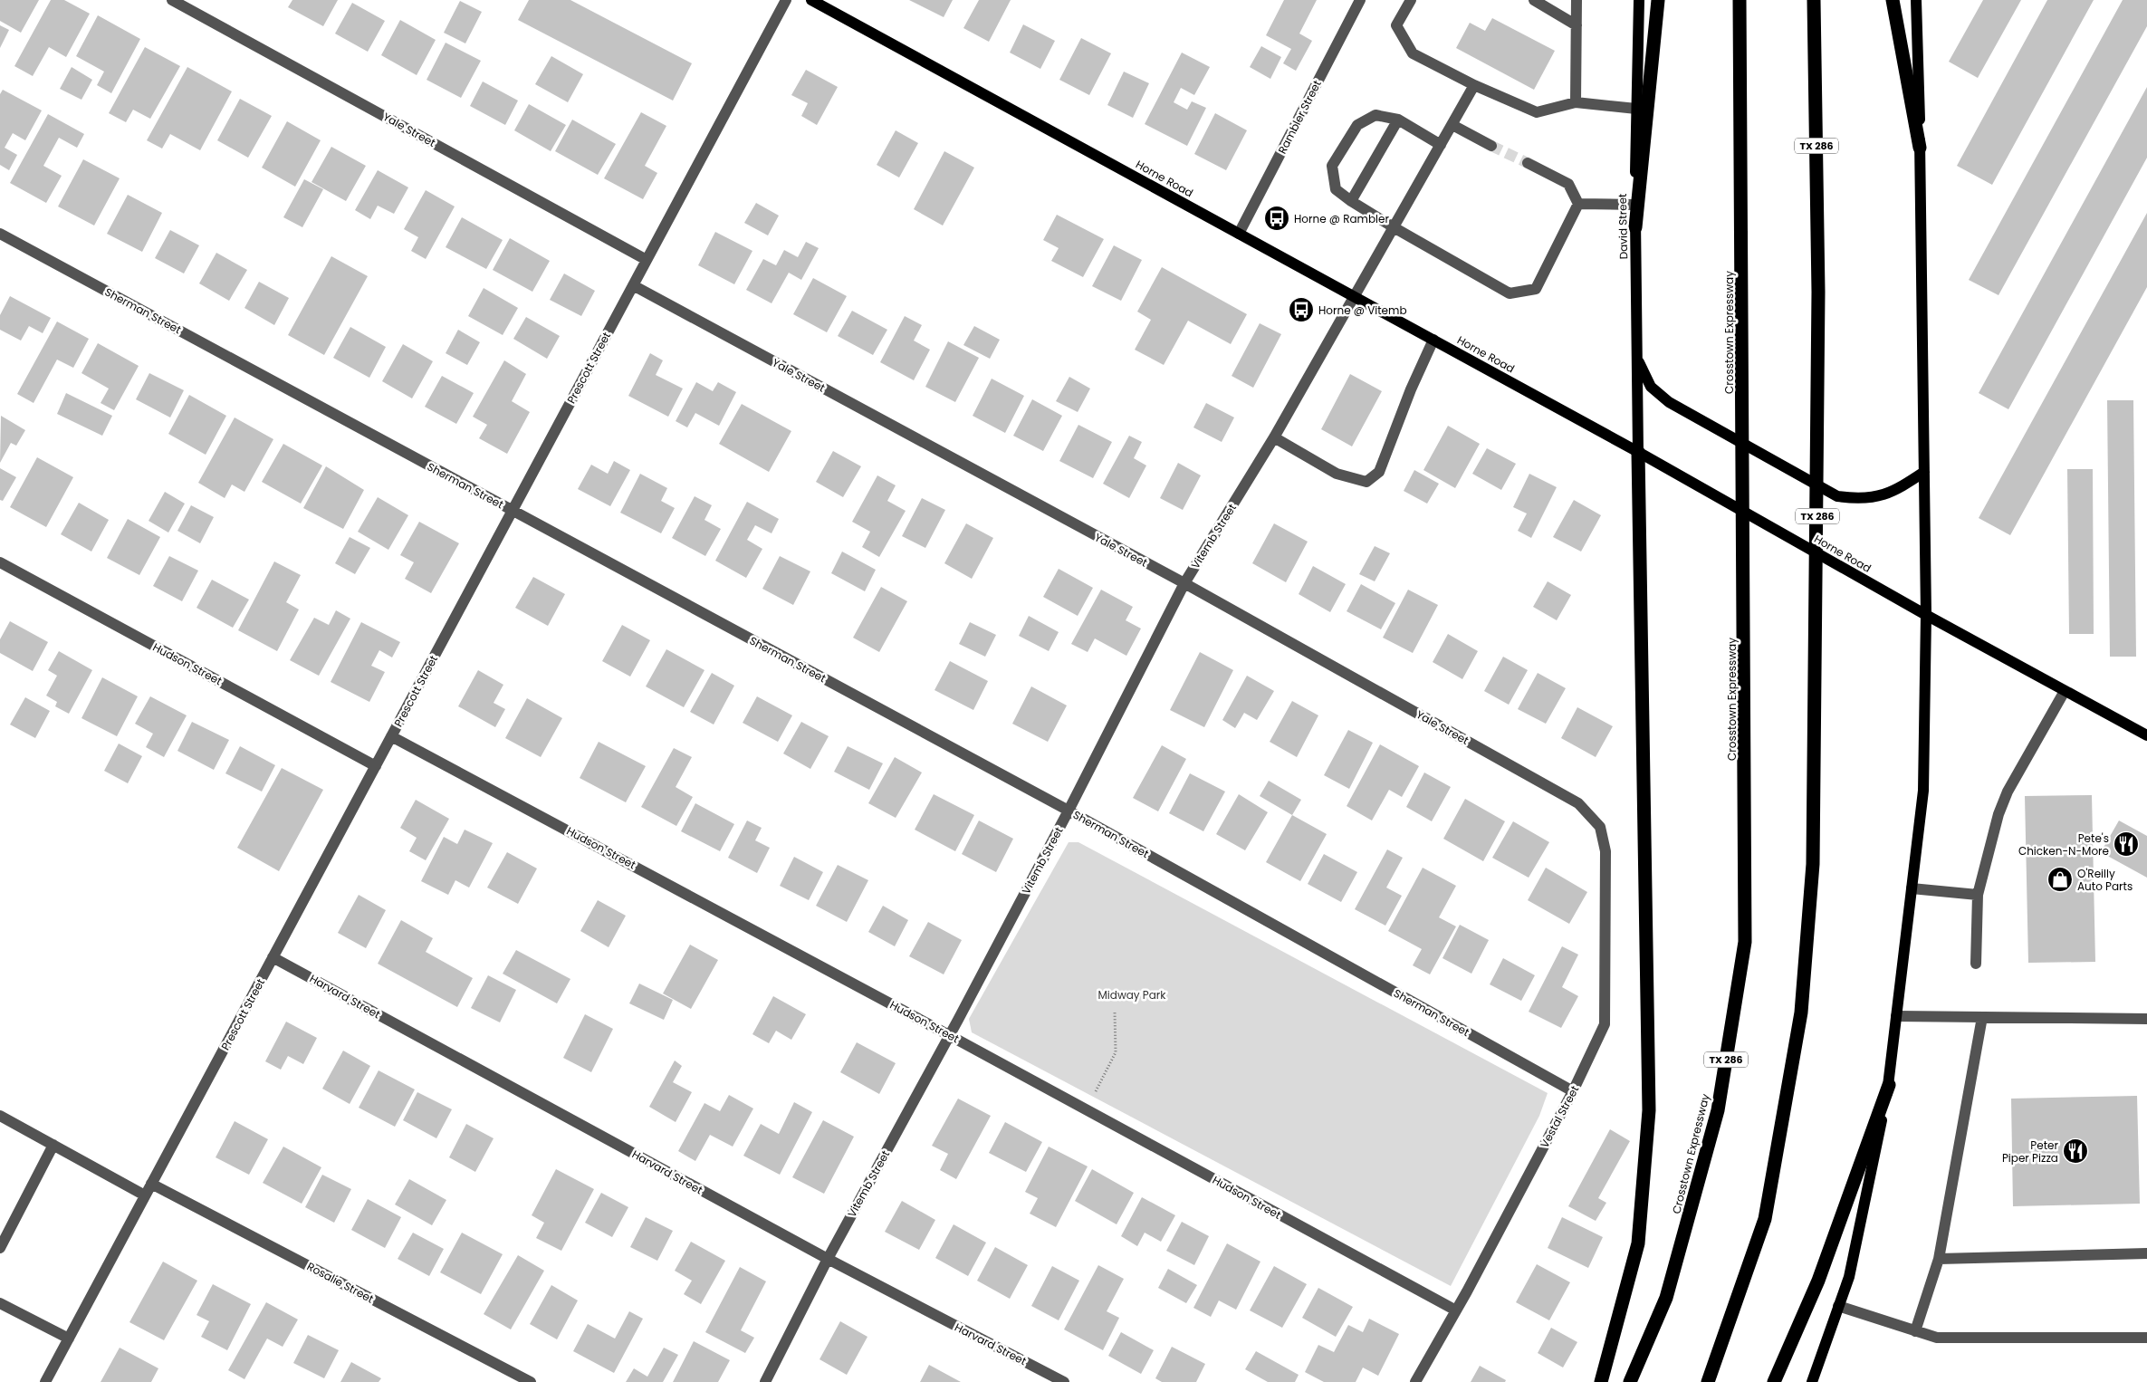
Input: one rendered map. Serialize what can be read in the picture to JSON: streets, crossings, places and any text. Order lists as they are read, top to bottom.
{
  "streets": {
    "highway": ["TX 286", "Crosstown Expressway"],
    "main road": ["Horne Road", "David Street"],
    "street": [
      "Rambler Street",
      "Yale Street",
      "Sherman Street",
      "Prescott Street",
      "Vitemb Street",
      "Hudson Street",
      "Harvard Street",
      "Vestal Street",
      "Rosalie Street"
    ]
  },
  "crossings": [
    ["Rambler Street", "Horne Road"],
    ["Yale Street", "Prescott Street"],
    ["Yale Street", "Vitemb Street"],
    ["Yale Street", "Vestal Street"],
    ["Horne Road", "David Street"],
    ["Horne Road", "Vitemb Street"],
    ["Sherman Street", "Prescott Street"],
    ["Sherman Street", "Vitemb Street"],
    ["Sherman Street", "Vestal Street"],
    ["Prescott Street", "Hudson Street"],
    ["Prescott Street", "Harvard Street"],
    ["Prescott Street", "Rosalie Street"],
    ["Vitemb Street", "Hudson Street"],
    ["Vitemb Street", "Harvard Street"],
    ["Hudson Street", "Vestal Street"]
  ],
  "parks": ["Midway Park"],
  "places": {
    "bus stop": ["Horne @ Rambler", "Horne @ Vitemb"],
    "restaurant": ["Pete's Chicken-N-More", "Peter Piper Pizza"],
    "shop": ["O'Reilly Auto Parts"]
  }
}
